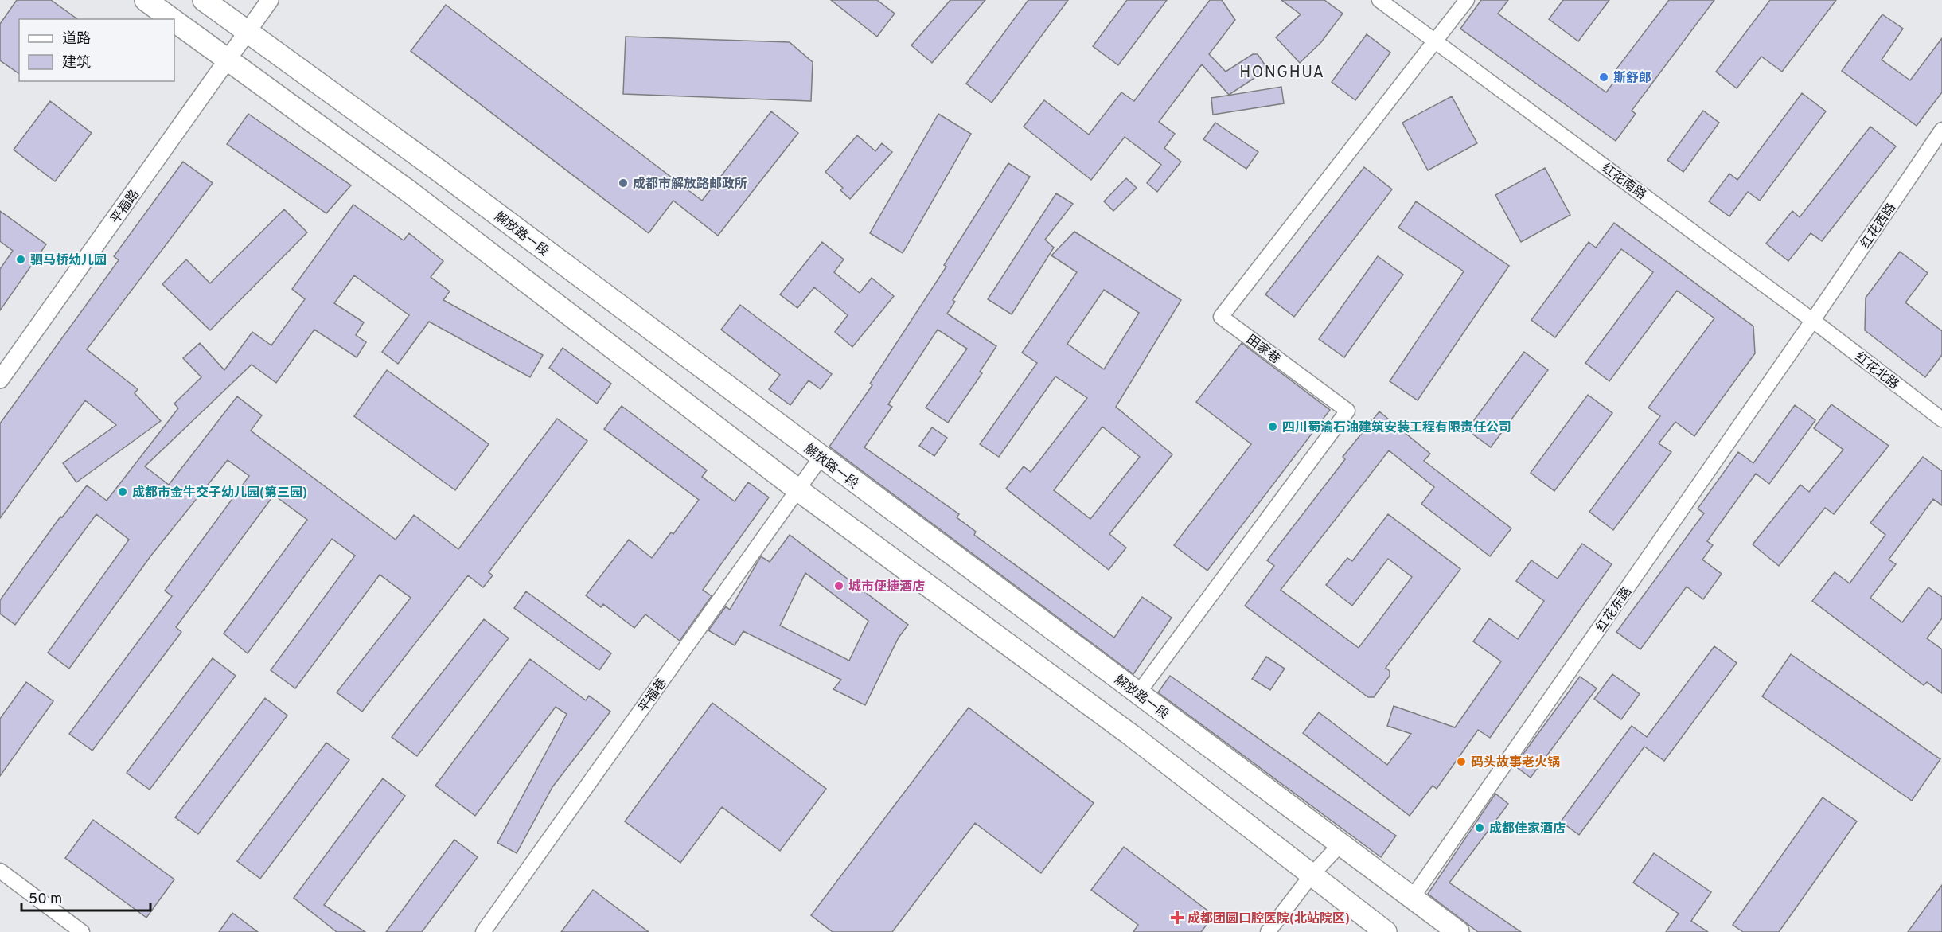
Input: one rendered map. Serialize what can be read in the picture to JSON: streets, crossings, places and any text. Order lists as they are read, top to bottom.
{
  "streets": {
    "main road": ["解放路一段"],
    "street": [
      "红花南路",
      "平福路",
      "红花西路",
      "田家巷",
      "红花北路",
      "红花东路",
      "平福巷"
    ]
  },
  "crossings": [
    ["红花南路", "红花西路"],
    ["红花南路", "田家巷"],
    ["红花南路", "红花北路"],
    ["红花南路", "红花东路"],
    ["平福路", "解放路一段"],
    ["红花西路", "红花北路"],
    ["红花西路", "红花东路"],
    ["解放路一段", "田家巷"],
    ["解放路一段", "红花东路"],
    ["解放路一段", "平福巷"],
    ["红花北路", "红花东路"]
  ],
  "districts": ["HONGHUA"],
  "places": {
    "other": [
      "斯舒郎",
      "成都市解放路邮政所",
      "驷马桥幼儿园",
      "四川蜀渝石油建筑安装工程有限责任公司",
      "成都市金牛交子幼儿园(第三园)",
      "城市便捷酒店",
      "码头故事老火锅",
      "成都佳家酒店"
    ],
    "health": ["成都团圆口腔医院(北站院区)"]
  },
  "legend": ["道路", "建筑"],
  "scale_bar": "50 m"
}
